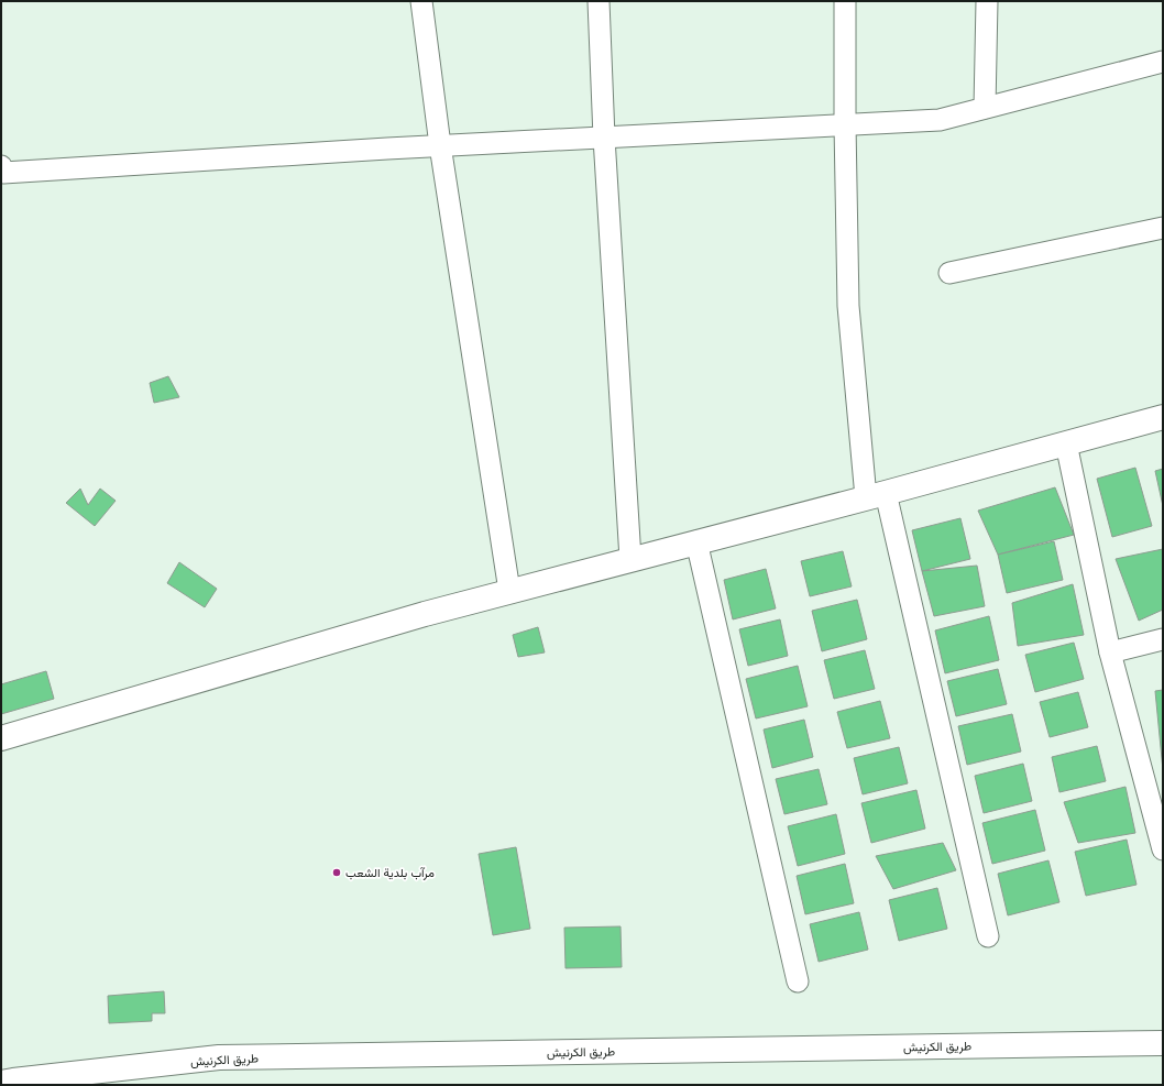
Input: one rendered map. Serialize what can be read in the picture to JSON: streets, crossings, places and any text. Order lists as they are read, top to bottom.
{
  "streets": {
    "street": ["طريق الكرنيش"]
  },
  "places": ["مرآب بلدية الشعب"]
}
